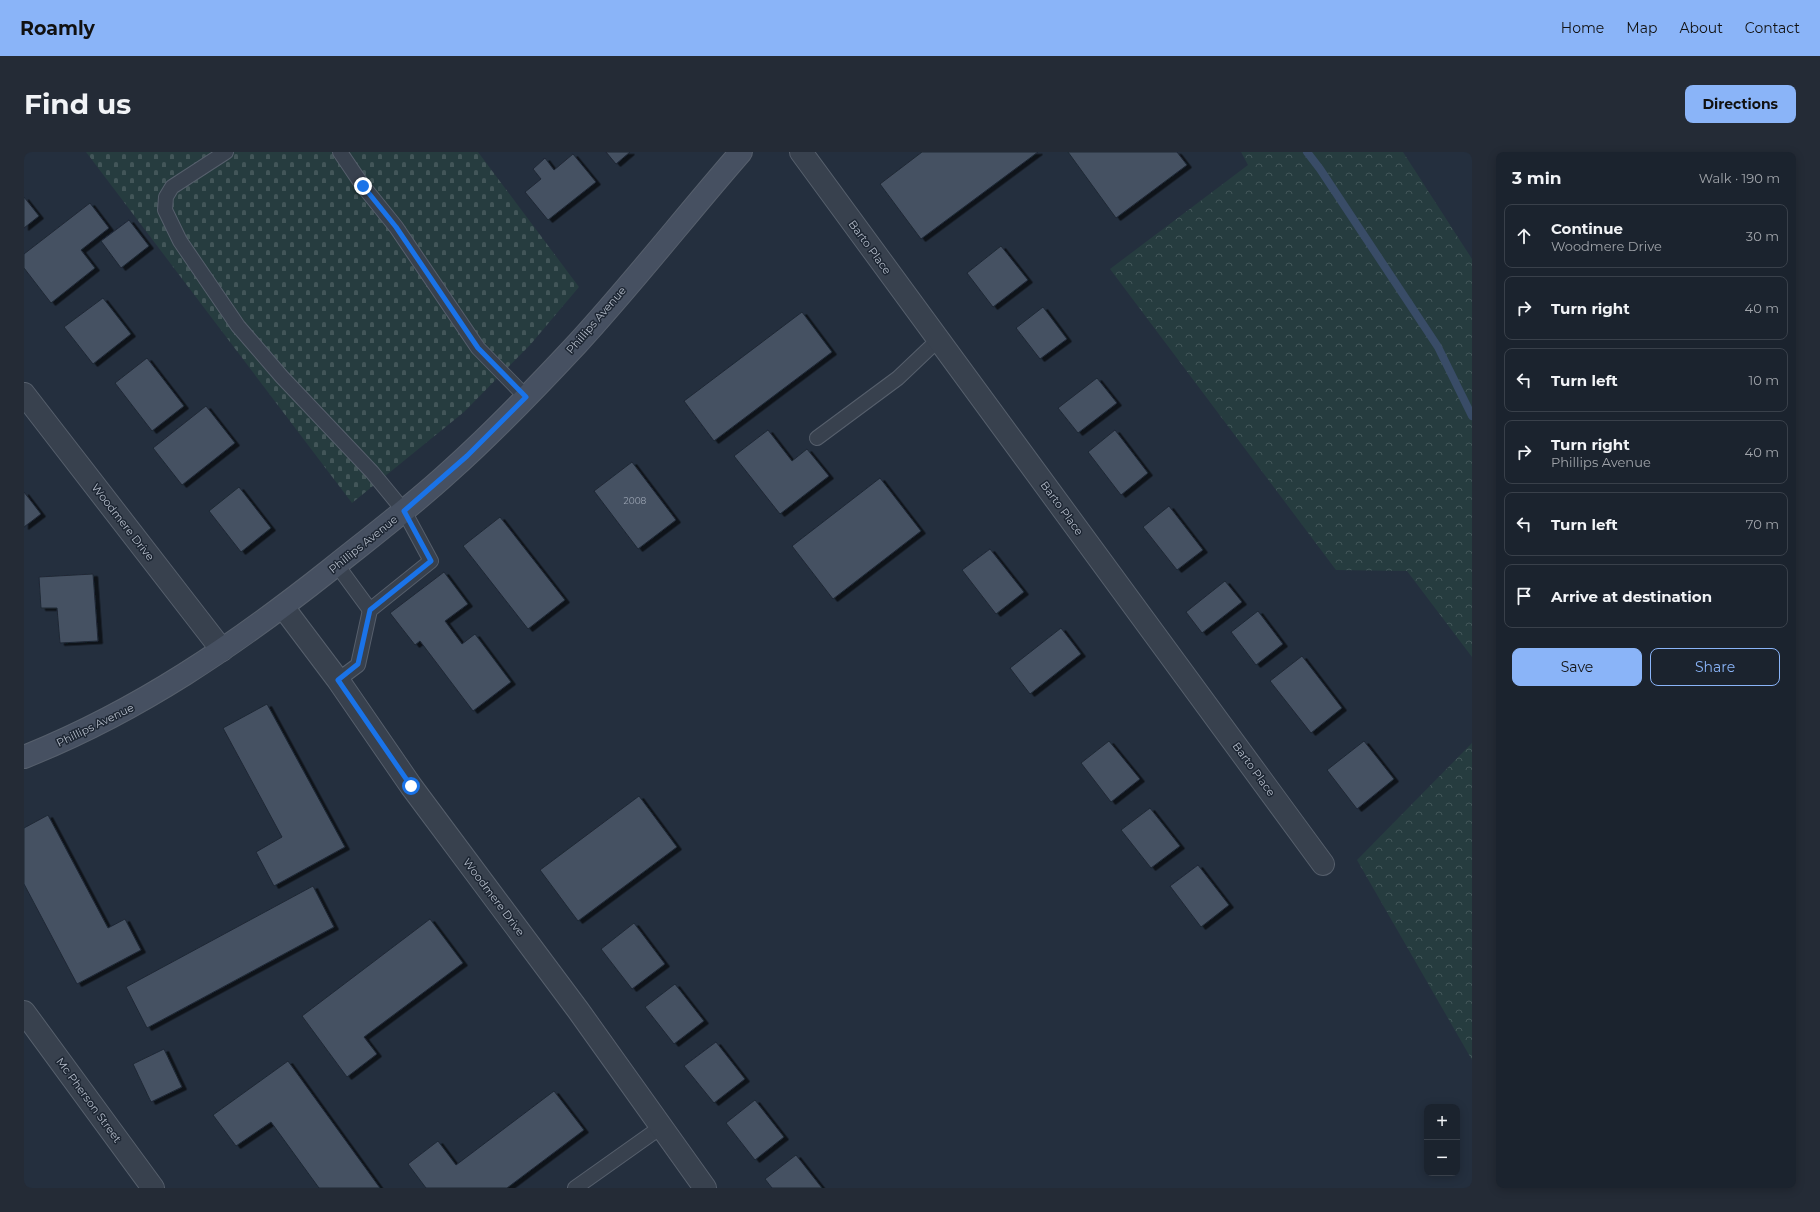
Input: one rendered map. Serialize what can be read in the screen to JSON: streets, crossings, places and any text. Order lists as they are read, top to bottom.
{
  "streets": {
    "street": [
      "Barto Place",
      "Phillips Avenue",
      "Woodmere Drive",
      "Mc Pherson Street"
    ]
  },
  "crossings": [
    ["Phillips Avenue", "Woodmere Drive"]
  ],
  "house_numbers": ["2008"],
  "page": {
    "header": "Roamly",
    "nav": [
      "Home",
      "Map",
      "About",
      "Contact"
    ],
    "buttons": [
      "Directions",
      ["Save", "Share"]
    ],
    "title": "Find us",
    "heading": ["3 min", "Walk · 190 m"],
    "list": [
      ["Continue", "Woodmere Drive", "30 m"],
      ["Turn right", "40 m"],
      ["Turn left", "10 m"],
      ["Turn right", "Phillips Avenue", "40 m"],
      ["Turn left", "70 m"],
      "Arrive at destination"
    ],
    "map_buttons": ["+", "−"]
  }
}
